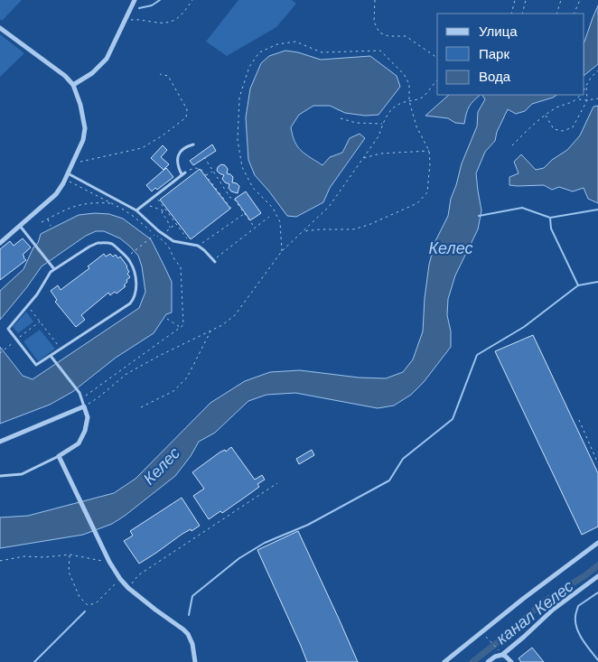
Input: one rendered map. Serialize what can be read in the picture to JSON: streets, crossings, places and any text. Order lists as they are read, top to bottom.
{
  "water": ["Келес", "канал Келес"],
  "legend": ["Улица", "Парк", "Вода"]
}
